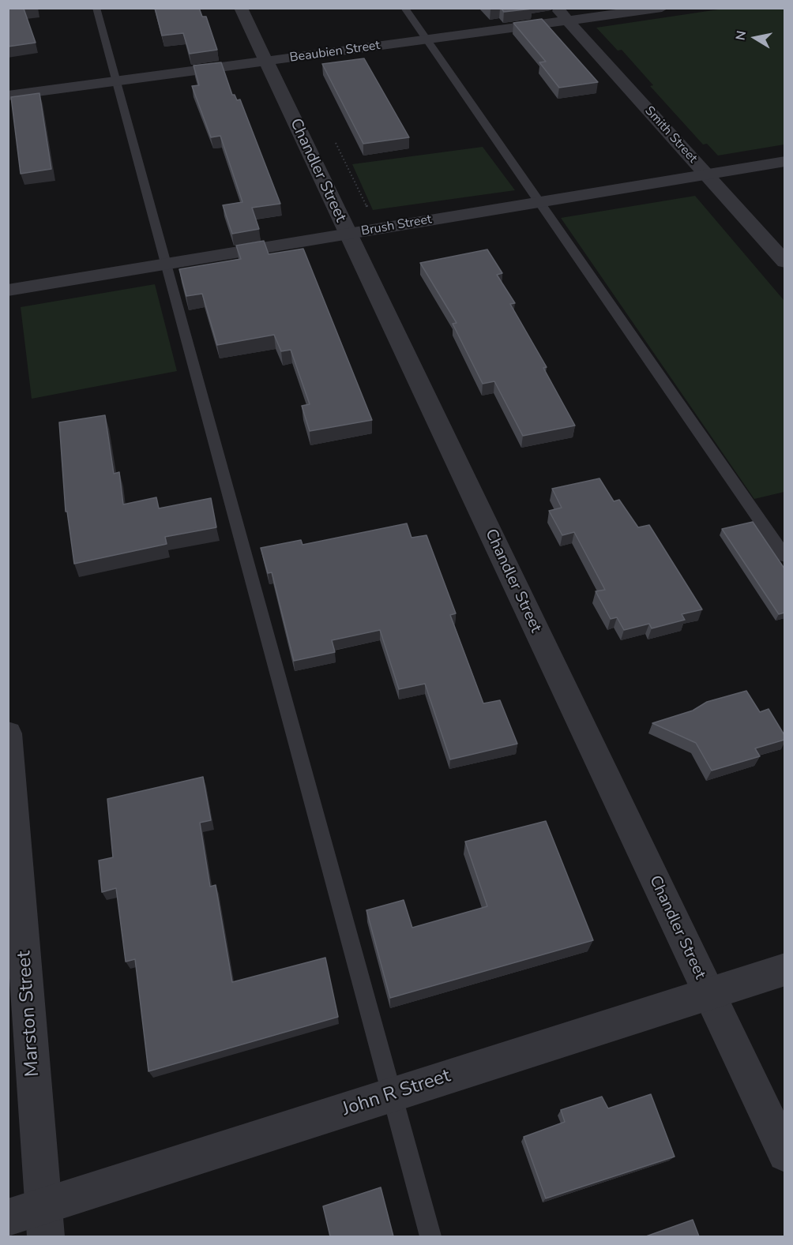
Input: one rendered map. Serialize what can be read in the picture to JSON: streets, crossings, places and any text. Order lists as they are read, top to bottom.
{
  "streets": {
    "street": [
      "Beaubien Street",
      "Smith Street",
      "Chandler Street",
      "Brush Street",
      "Marston Street",
      "John R Street"
    ]
  },
  "crossings": [
    ["Beaubien Street", "Smith Street"],
    ["Beaubien Street", "Chandler Street"],
    ["Smith Street", "Brush Street"],
    ["Chandler Street", "Brush Street"],
    ["Chandler Street", "John R Street"],
    ["Marston Street", "John R Street"]
  ],
  "north": "left"
}
